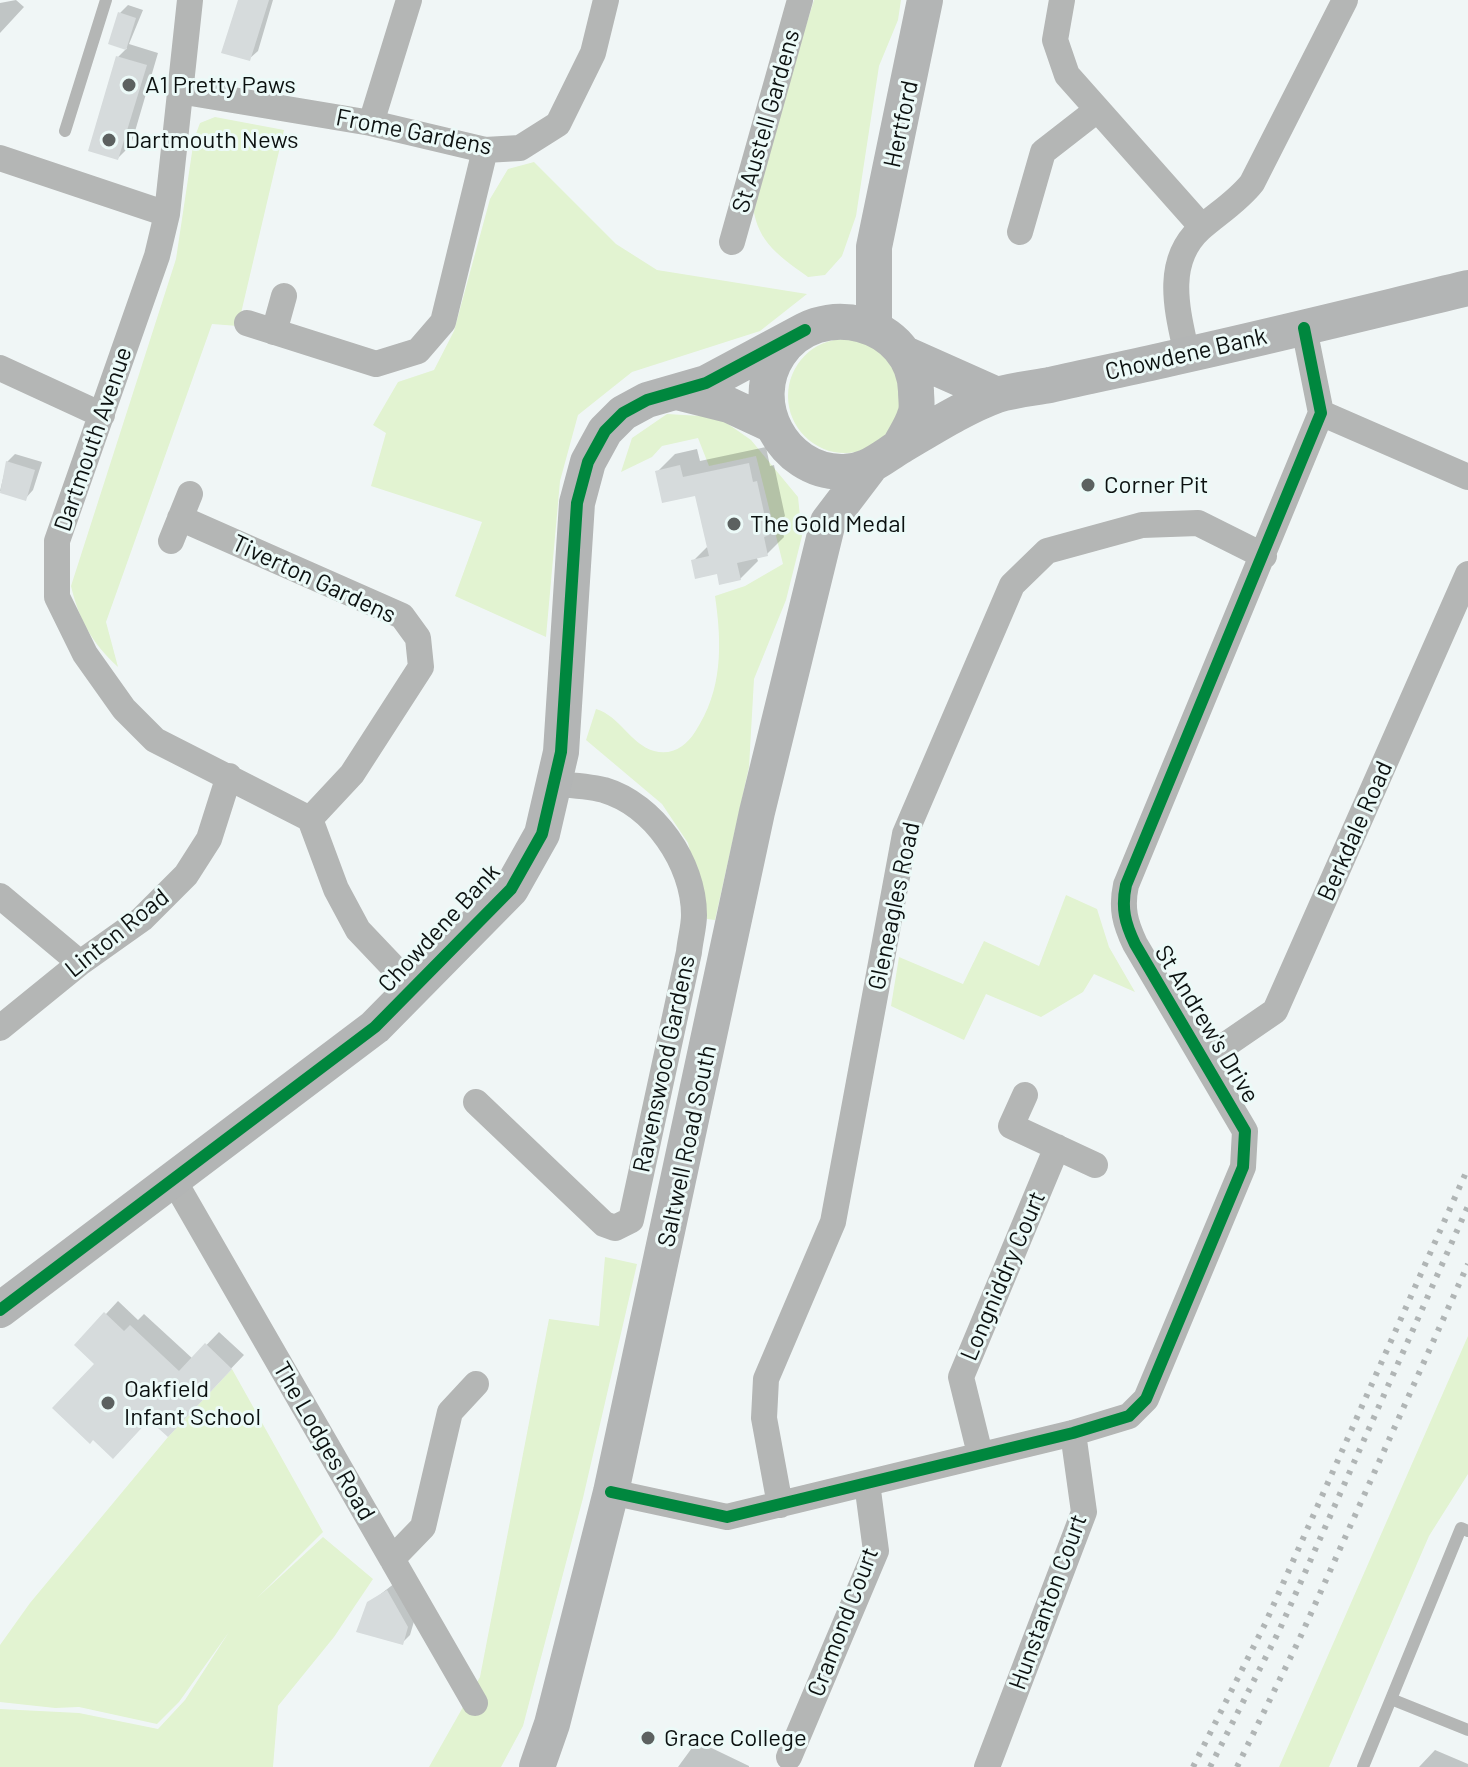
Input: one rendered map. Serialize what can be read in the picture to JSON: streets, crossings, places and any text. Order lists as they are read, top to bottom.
{
  "streets": {
    "street": [
      "St Austell Gardens",
      "Hertford",
      "Frome Gardens",
      "Chowdene Bank",
      "Dartmouth Avenue",
      "Tiverton Gardens",
      "Berkdale Road",
      "Gleneagles Road",
      "Linton Road",
      "St Andrew's Drive",
      "Ravenswood Gardens",
      "Saltwell Road South",
      "Longniddry Court",
      "The Lodges Road",
      "Hunstanton Court",
      "Cramond Court"
    ]
  },
  "crossings": [
    ["Hertford", "Chowdene Bank"],
    ["Hertford", "Saltwell Road South"],
    ["Frome Gardens", "Dartmouth Avenue"],
    ["Chowdene Bank", "Ravenswood Gardens"],
    ["Chowdene Bank", "Saltwell Road South"],
    ["Chowdene Bank", "The Lodges Road"],
    ["Dartmouth Avenue", "Tiverton Gardens"],
    ["Dartmouth Avenue", "Linton Road"],
    ["Berkdale Road", "St Andrew's Drive"],
    ["Gleneagles Road", "St Andrew's Drive"],
    ["St Andrew's Drive", "Saltwell Road South"],
    ["St Andrew's Drive", "Longniddry Court"],
    ["St Andrew's Drive", "Hunstanton Court"],
    ["St Andrew's Drive", "Cramond Court"]
  ],
  "places": [
    "A1 Pretty Paws",
    "Dartmouth News",
    "Corner Pit",
    "The Gold Medal",
    "Oakfield Infant School",
    "Grace College"
  ]
}
